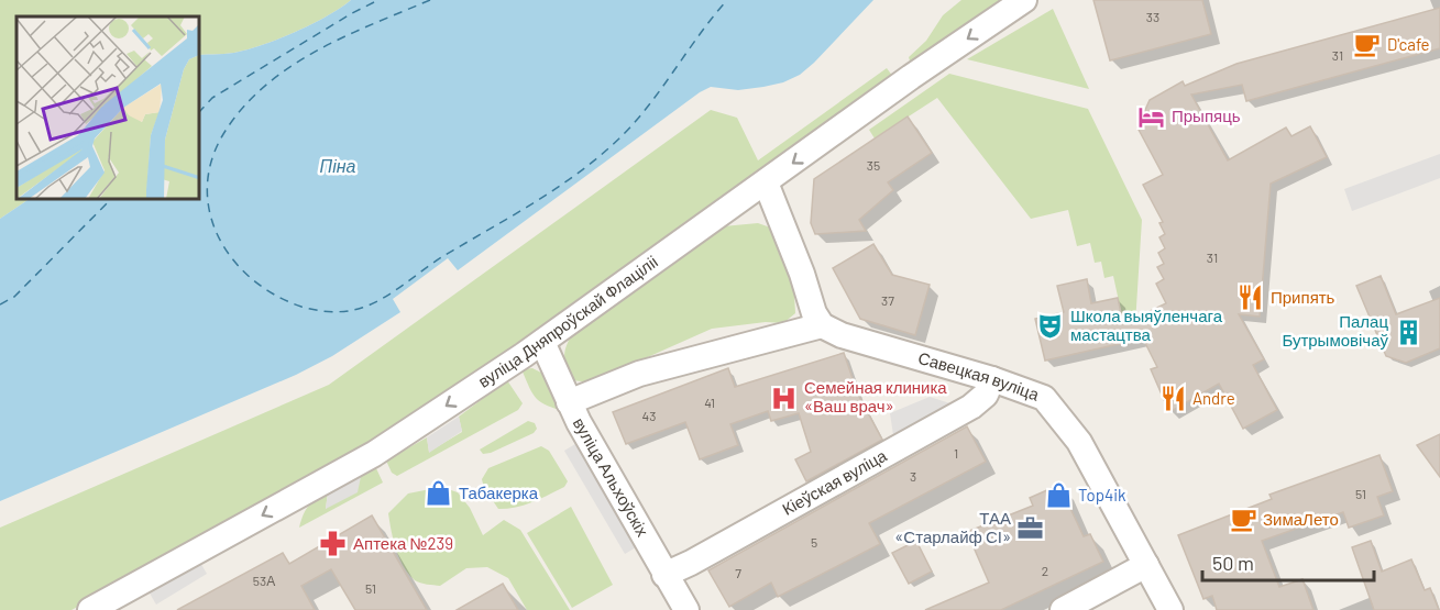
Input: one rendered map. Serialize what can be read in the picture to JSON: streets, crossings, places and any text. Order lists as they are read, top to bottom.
{
  "streets": {
    "street": [
      "вуліца Дняпроўскай Флаціліі",
      "Савецкая вуліца",
      "вуліца Альхоўскіх",
      "Кіеўская вуліца"
    ]
  },
  "crossings": [
    ["вуліца Дняпроўскай Флаціліі", "вуліца Альхоўскіх"],
    ["Савецкая вуліца", "Кіеўская вуліца"],
    ["вуліца Альхоўскіх", "Кіеўская вуліца"]
  ],
  "one_way": ["вуліца Дняпроўскай Флаціліі"],
  "water": ["Піна"],
  "places": {
    "cafe": ["D'cafe", "ЗимаЛето"],
    "hotel": ["Прыпяць"],
    "restaurant": ["Припять", "Andre"],
    "theatre": ["Школа выяўленчага мастацтва"],
    "building": ["Палац Бутрымовічаў"],
    "hospital": ["Семейная клиника «Ваш врач»"],
    "shop": ["Табакерка", "Top4ik"],
    "office": ["ТАА «Старлайф СІ»"],
    "pharmacy": ["Аптека №239"]
  },
  "house_numbers": [
    "33",
    "31",
    "35",
    "31",
    "37",
    "41",
    "43",
    "1",
    "3",
    "51",
    "5",
    "2",
    "7",
    "53А",
    "51"
  ],
  "scale_bar": "50 m"
}
